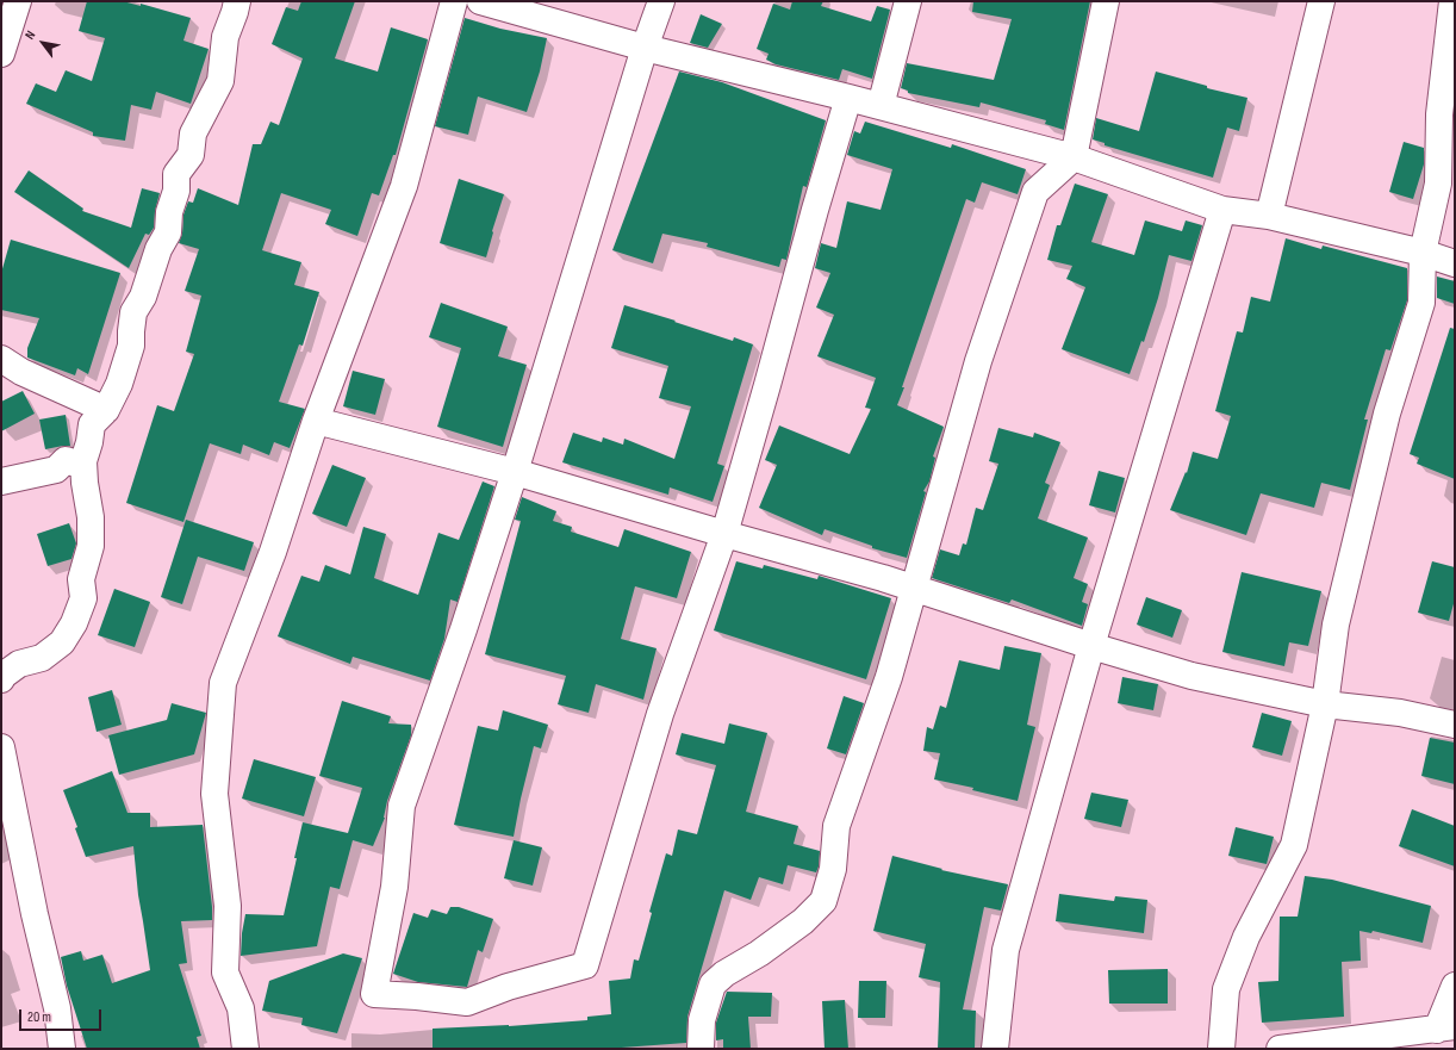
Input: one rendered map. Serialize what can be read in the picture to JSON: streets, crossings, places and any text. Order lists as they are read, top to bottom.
{
  "scale_bar": "20 m",
  "north": "top left"
}
